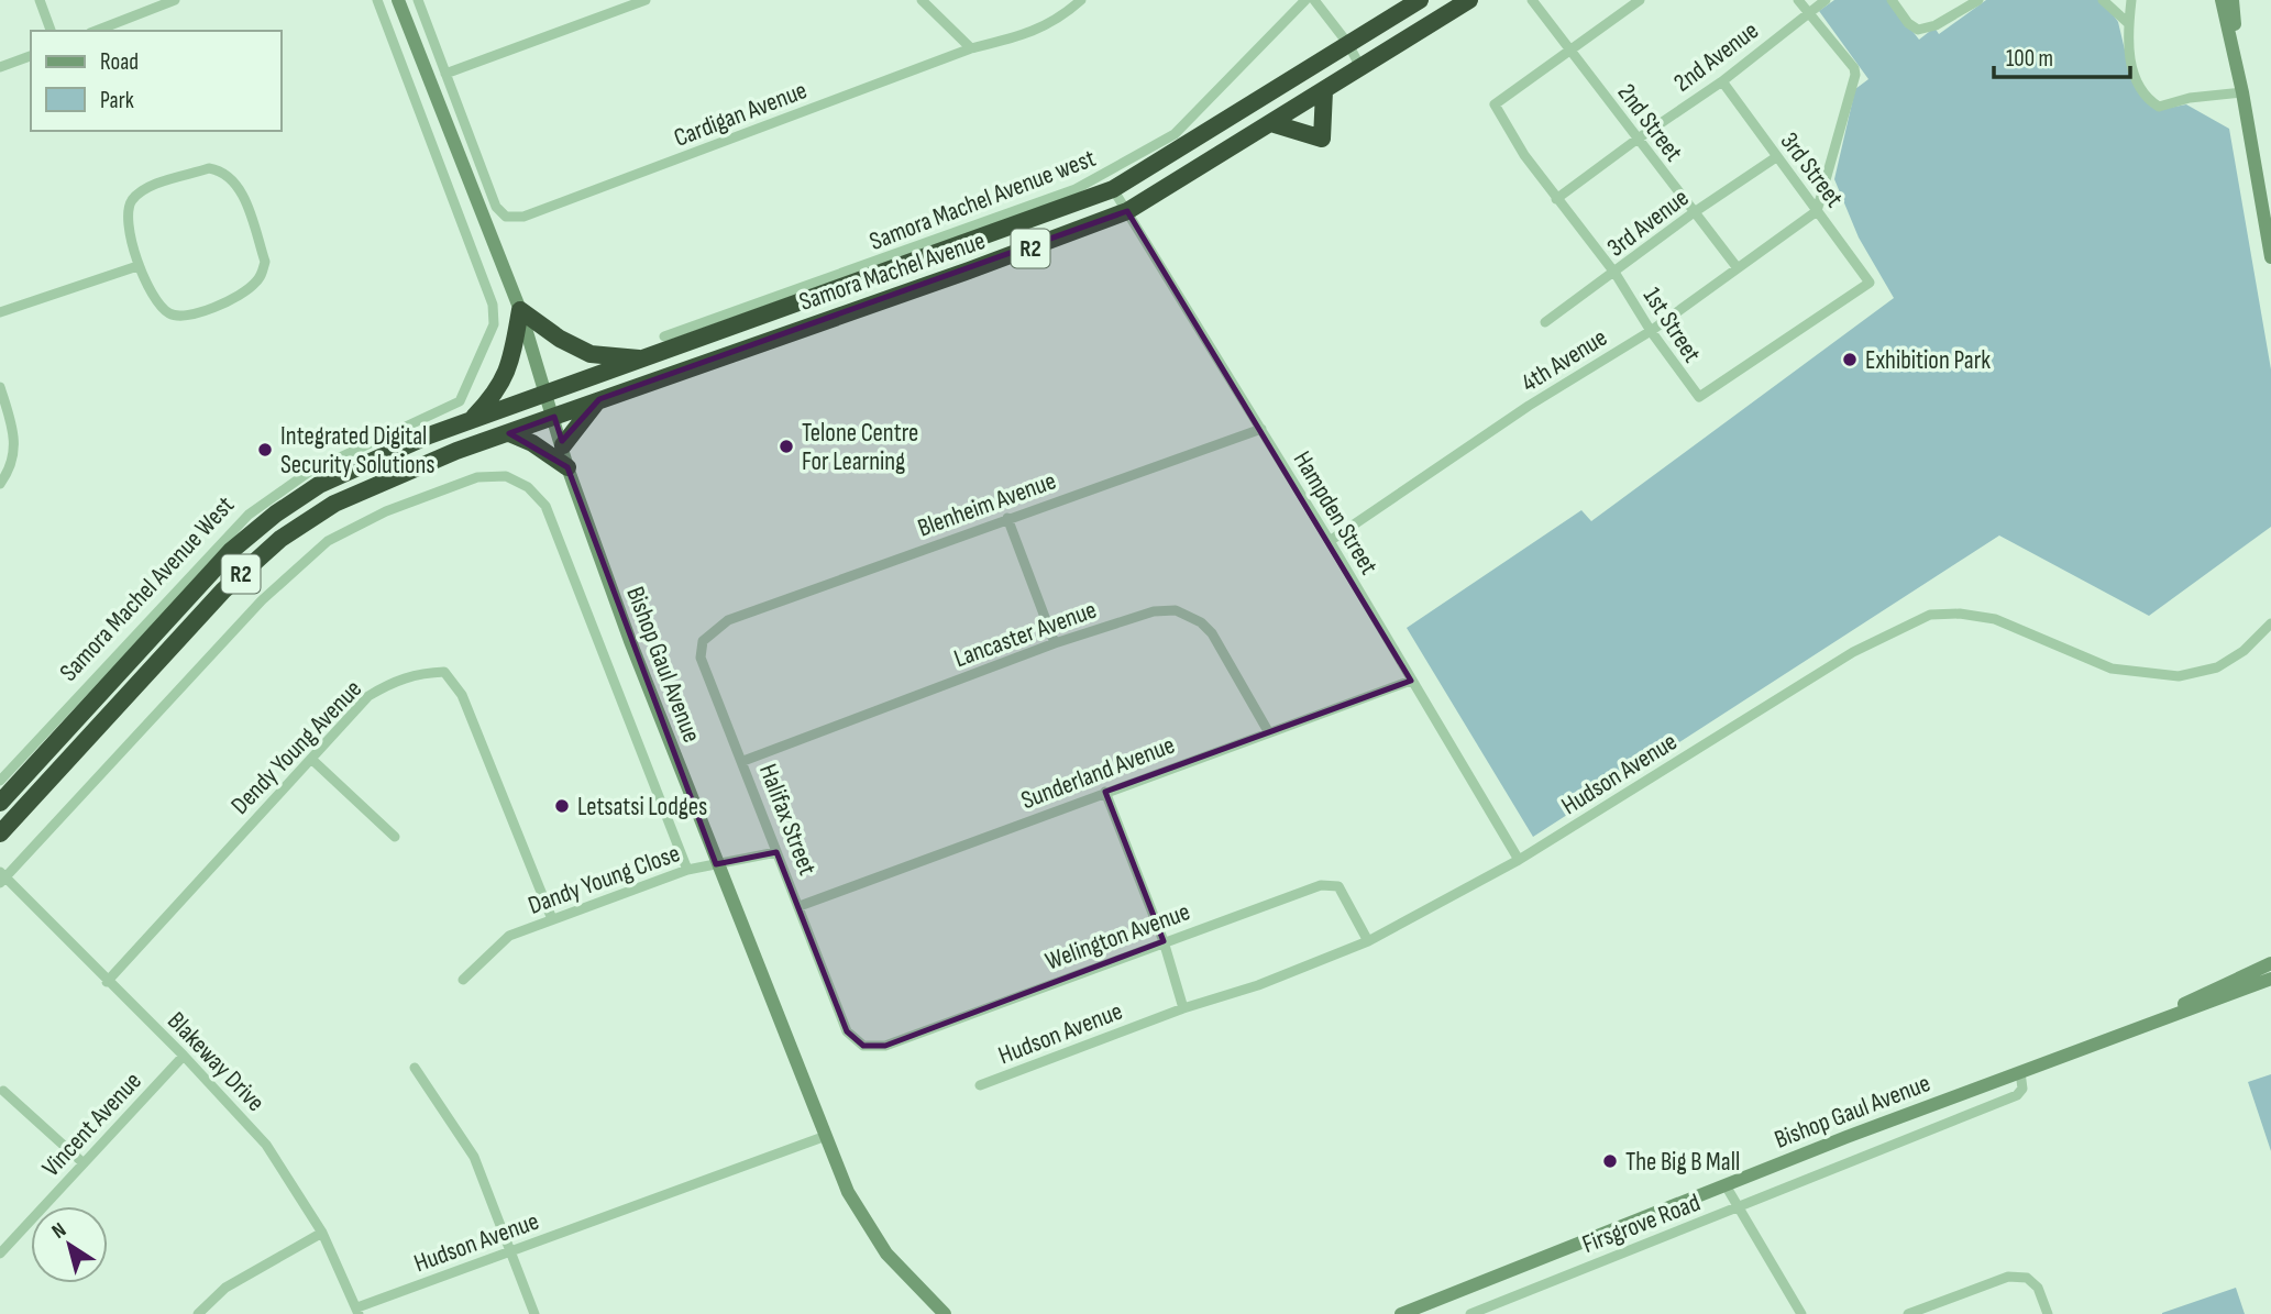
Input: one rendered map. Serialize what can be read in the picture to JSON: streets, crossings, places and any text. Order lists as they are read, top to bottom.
{
  "streets": {
    "highway": ["R2", "Samora Machel Avenue", "Samora Machel Avenue West"],
    "main road": ["Bishop Gaul Avenue"],
    "street": [
      "2nd Avenue",
      "Cardigan Avenue",
      "2nd Street",
      "3rd Street",
      "Samora Machel Avenue west",
      "3rd Avenue",
      "1st Street",
      "4th Avenue",
      "Blenheim Avenue",
      "Hampden Street",
      "Lancaster Avenue",
      "Dendy Young Avenue",
      "Sunderland Avenue",
      "Hudson Avenue",
      "Halifax Street",
      "Dandy Young Close",
      "Welington Avenue",
      "Blakeway Drive",
      "Vincent Avenue",
      "Firsgrove Road"
    ]
  },
  "crossings": [
    ["2nd Avenue", "2nd Street"],
    ["2nd Avenue", "3rd Street"],
    ["2nd Avenue", "1st Street"],
    ["2nd Street", "3rd Avenue"],
    ["2nd Street", "1st Street"],
    ["2nd Street", "4th Avenue"],
    ["3rd Street", "3rd Avenue"],
    ["3rd Street", "1st Street"],
    ["3rd Street", "4th Avenue"],
    ["3rd Avenue", "1st Street"],
    ["R2", "Samora Machel Avenue"],
    ["R2", "Bishop Gaul Avenue"],
    ["Samora Machel Avenue", "Hampden Street"],
    ["Samora Machel Avenue", "Samora Machel Avenue West"],
    ["Samora Machel Avenue", "Bishop Gaul Avenue"],
    ["1st Street", "4th Avenue"],
    ["4th Avenue", "Hampden Street"],
    ["Blenheim Avenue", "Hampden Street"],
    ["Blenheim Avenue", "Halifax Street"],
    ["Hampden Street", "Sunderland Avenue"],
    ["Hampden Street", "Hudson Avenue"],
    ["Samora Machel Avenue West", "Bishop Gaul Avenue"],
    ["Lancaster Avenue", "Sunderland Avenue"],
    ["Lancaster Avenue", "Halifax Street"],
    ["Bishop Gaul Avenue", "Hudson Avenue"],
    ["Bishop Gaul Avenue", "Dandy Young Close"],
    ["Bishop Gaul Avenue", "Blakeway Drive"],
    ["Bishop Gaul Avenue", "Firsgrove Road"],
    ["Dendy Young Avenue", "Dandy Young Close"],
    ["Dendy Young Avenue", "Blakeway Drive"],
    ["Sunderland Avenue", "Halifax Street"],
    ["Hudson Avenue", "Welington Avenue"],
    ["Hudson Avenue", "Blakeway Drive"],
    ["Halifax Street", "Dandy Young Close"],
    ["Halifax Street", "Welington Avenue"],
    ["Blakeway Drive", "Vincent Avenue"]
  ],
  "places": [
    "Exhibition Park",
    "Telone Centre For Learning",
    "Integrated Digital Security Solutions",
    "Letsatsi Lodges",
    "The Big B Mall"
  ],
  "legend": ["Road", "Park"],
  "scale_bar": "100 m",
  "north": "top left"
}
